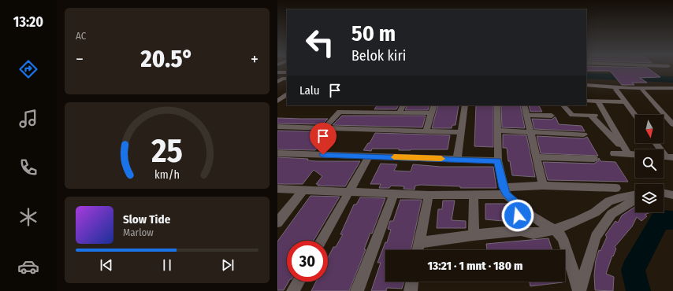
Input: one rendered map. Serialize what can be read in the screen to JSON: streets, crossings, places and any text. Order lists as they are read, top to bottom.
{
  "north": "bottom",
  "page": {
    "tabs": "13:20",
    "tile": "AC",
    "turn": ["50 m", "Belok kiri"],
    "heat": ["−", "20.5°", "+"],
    "then": "Lalu",
    "song": ["Slow Tide", "Marlow"],
    "limit": "30",
    "trip": "13:21 · 1 mnt · 180 m",
    "gauge": ["25", "km/h"]
  }
}
